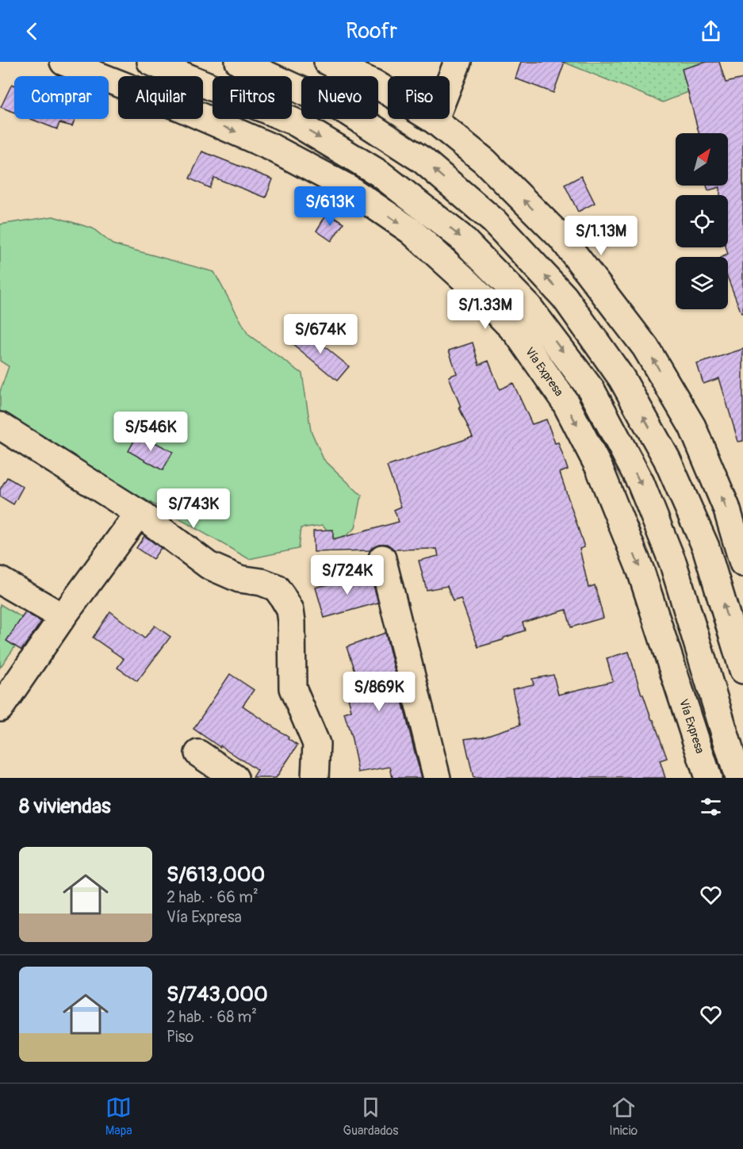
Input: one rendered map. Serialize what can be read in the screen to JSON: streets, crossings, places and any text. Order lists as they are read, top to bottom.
{
  "streets": {
    "main road": ["Vía Expresa"]
  },
  "north": "top right",
  "page": {
    "header": "Roofr",
    "chip": [
      "Comprar",
      "Alquilar",
      "Filtros",
      "Nuevo",
      "Piso"
    ],
    "price": [
      "S/613K",
      "S/1.13M",
      "S/1.33M",
      "S/674K",
      "S/546K",
      "S/743K",
      "S/724K",
      "S/869K"
    ],
    "heading": "8 viviendas",
    "list": [
      {
        "name": "S/613,000",
        "note": "2 hab. · 66 m² · Vía Expresa"
      },
      {
        "name": "S/743,000",
        "note": "2 hab. · 68 m² · Piso"
      }
    ],
    "tabs": ["Mapa", "Guardados", "Inicio"]
  }
}
